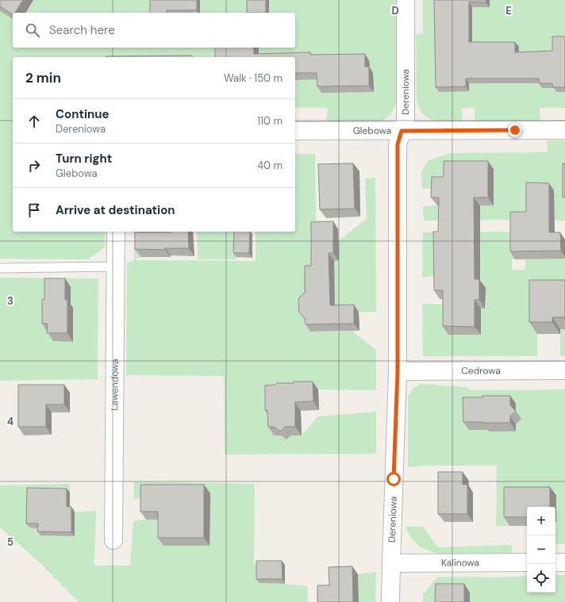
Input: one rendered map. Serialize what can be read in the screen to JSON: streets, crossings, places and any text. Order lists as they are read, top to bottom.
{
  "streets": {
    "street": [
      "Dereniowa",
      "Glebowa",
      "Cedrowa",
      "Lawendowa",
      "Kalinowa"
    ]
  },
  "crossings": [
    ["Dereniowa", "Glebowa"],
    ["Dereniowa", "Cedrowa"],
    ["Dereniowa", "Kalinowa"]
  ],
  "page": {
    "search": "Search here",
    "heading": ["2 min", "Walk · 150 m"],
    "list": [
      ["Continue", "Dereniowa", "110 m"],
      ["Turn right", "Glebowa", "40 m"],
      "Arrive at destination"
    ],
    "map_buttons": ["+", "−"]
  },
  "grid": {
    "columns": ["D", "E"],
    "rows": ["3", "4", "5"]
  }
}
